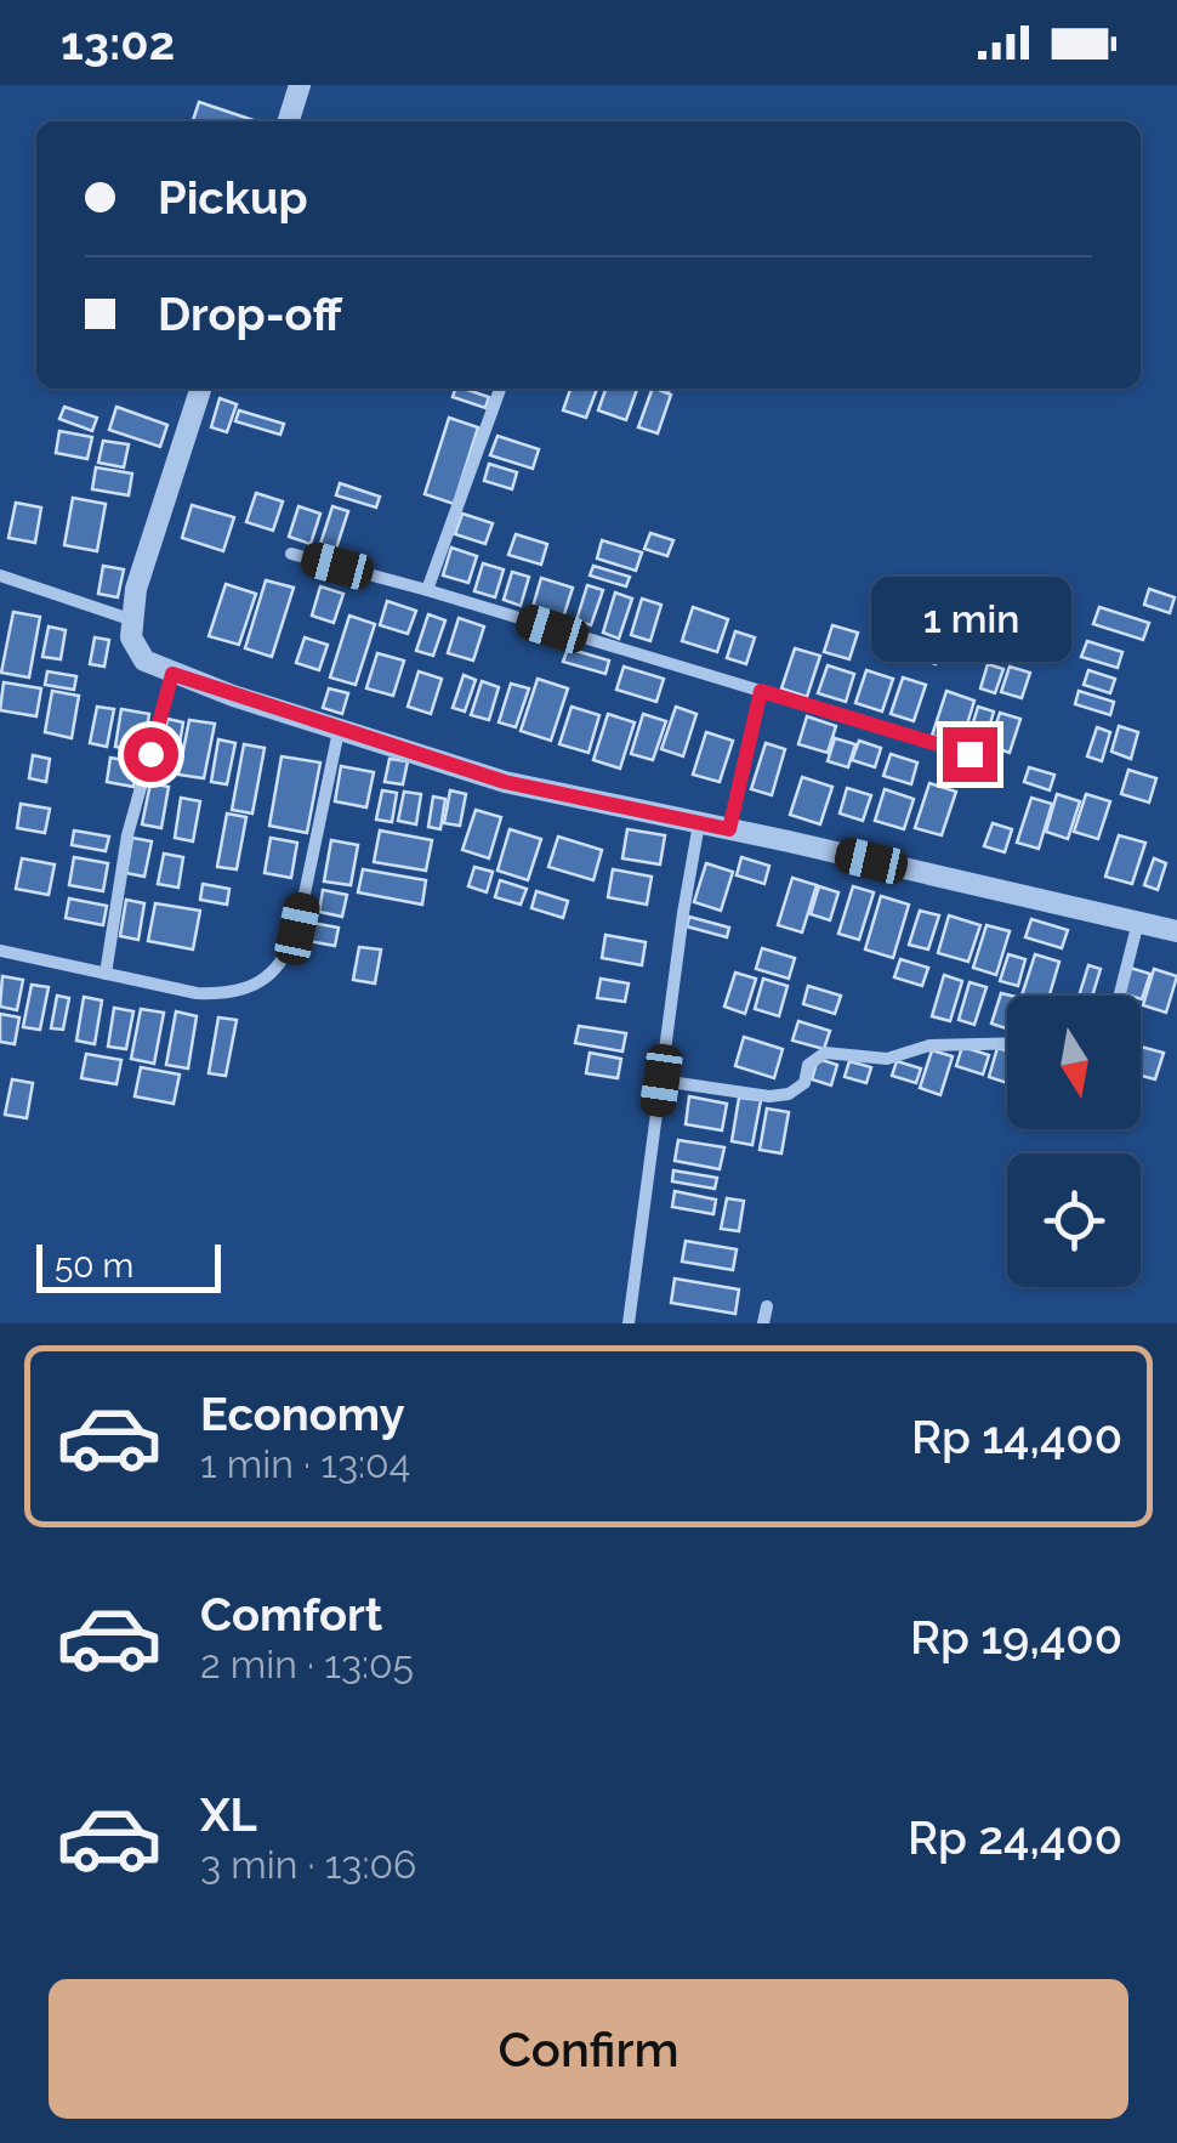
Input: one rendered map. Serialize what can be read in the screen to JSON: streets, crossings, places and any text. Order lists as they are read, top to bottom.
{
  "scale_bar": "50 m",
  "north": "bottom",
  "page": {
    "status": "13:02",
    "banner": ["Pickup", "Drop-off"],
    "bubble": "1 min",
    "scale": "50 m",
    "list": [
      {
        "name": "Economy",
        "note": "1 min · 13:04",
        "value": "Rp 14,400"
      },
      {
        "name": "Comfort",
        "note": "2 min · 13:05",
        "value": "Rp 19,400"
      },
      {
        "name": "XL",
        "note": "3 min · 13:06",
        "value": "Rp 24,400"
      }
    ],
    "buttons": "Confirm"
  }
}
